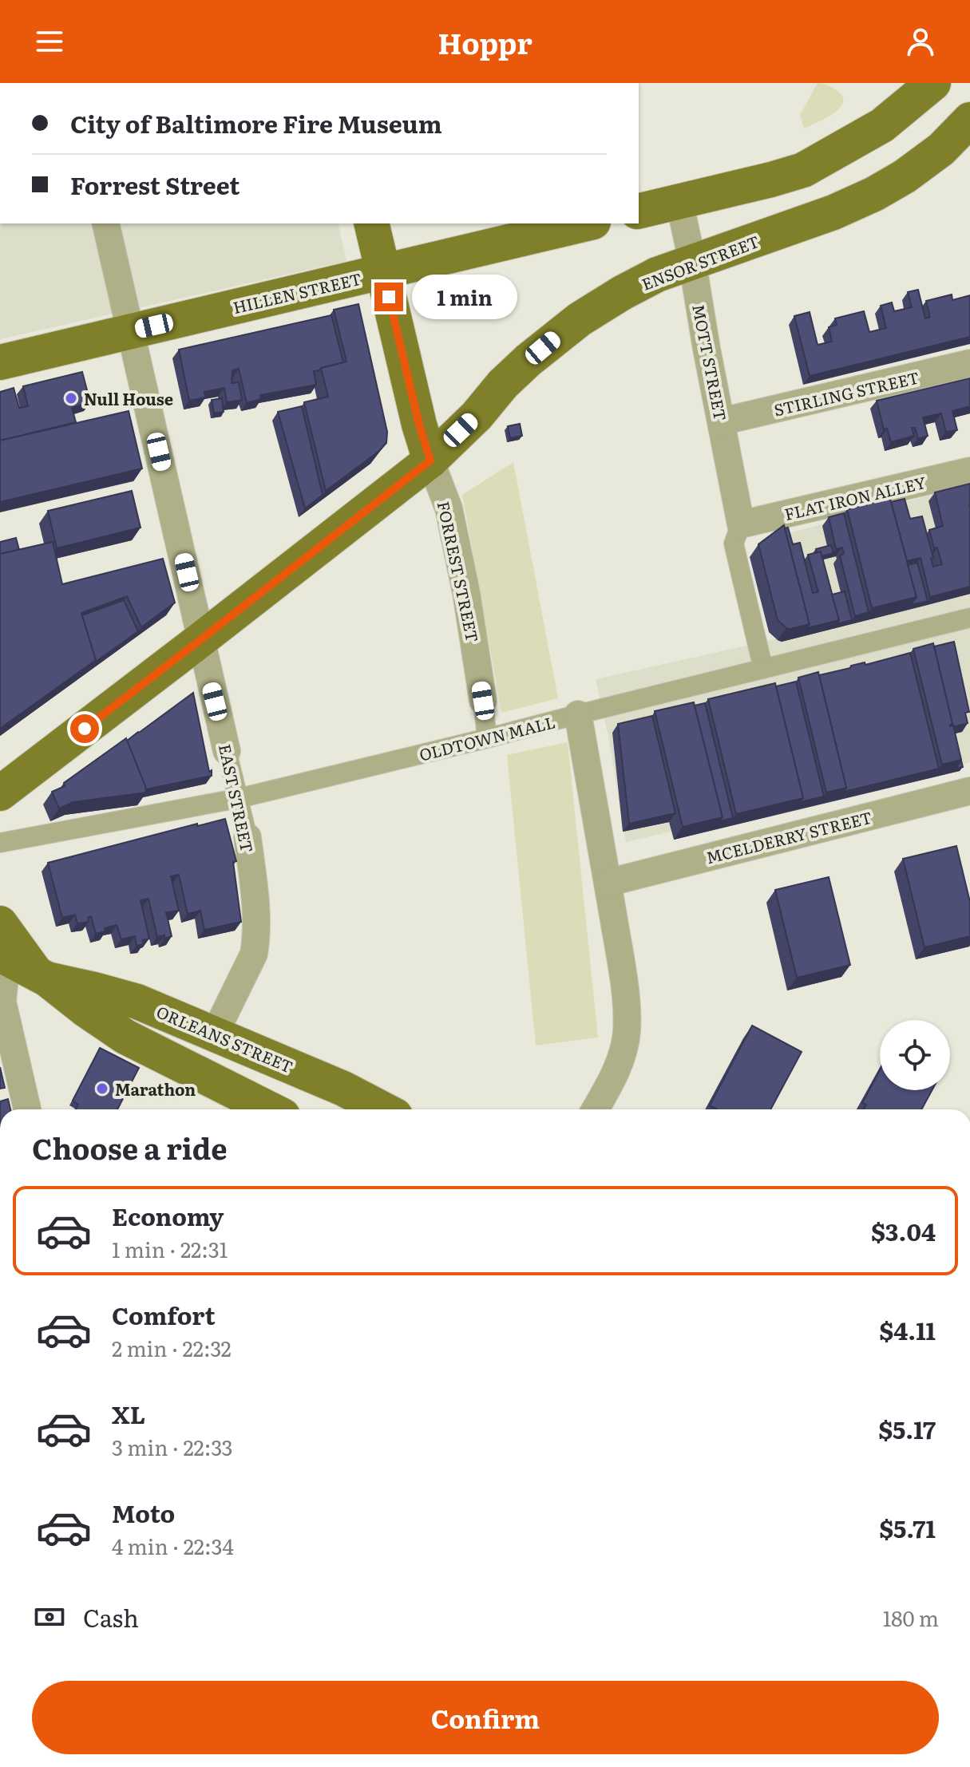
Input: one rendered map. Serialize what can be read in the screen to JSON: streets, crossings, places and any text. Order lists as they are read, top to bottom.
{
  "streets": {
    "main road": [
      "ENSOR STREET",
      "HILLEN STREET",
      "FORREST STREET",
      "ORLEANS STREET"
    ],
    "street": [
      "MOTT STREET",
      "STIRLING STREET",
      "FLAT IRON ALLEY",
      "OLDTOWN MALL",
      "EAST STREET",
      "MCELDERRY STREET"
    ]
  },
  "crossings": [
    ["ENSOR STREET", "MOTT STREET"],
    ["ENSOR STREET", "FORREST STREET"],
    ["ENSOR STREET", "EAST STREET"],
    ["HILLEN STREET", "FORREST STREET"],
    ["HILLEN STREET", "EAST STREET"],
    ["MOTT STREET", "STIRLING STREET"],
    ["MOTT STREET", "FLAT IRON ALLEY"],
    ["FORREST STREET", "OLDTOWN MALL"],
    ["OLDTOWN MALL", "EAST STREET"],
    ["EAST STREET", "ORLEANS STREET"]
  ],
  "places": ["Null House", "Marathon"],
  "page": {
    "header": "Hoppr",
    "banner": ["City of Baltimore Fire Museum", "Forrest Street"],
    "bubble": "1 min",
    "heading": "Choose a ride",
    "list": [
      {
        "name": "Economy",
        "note": "1 min · 22:31",
        "value": "$3.04"
      },
      {
        "name": "Comfort",
        "note": "2 min · 22:32",
        "value": "$4.11"
      },
      {
        "name": "XL",
        "note": "3 min · 22:33",
        "value": "$5.17"
      },
      {
        "name": "Moto",
        "note": "4 min · 22:34",
        "value": "$5.71"
      }
    ],
    "pay": ["Cash", "180 m"],
    "buttons": "Confirm"
  }
}
